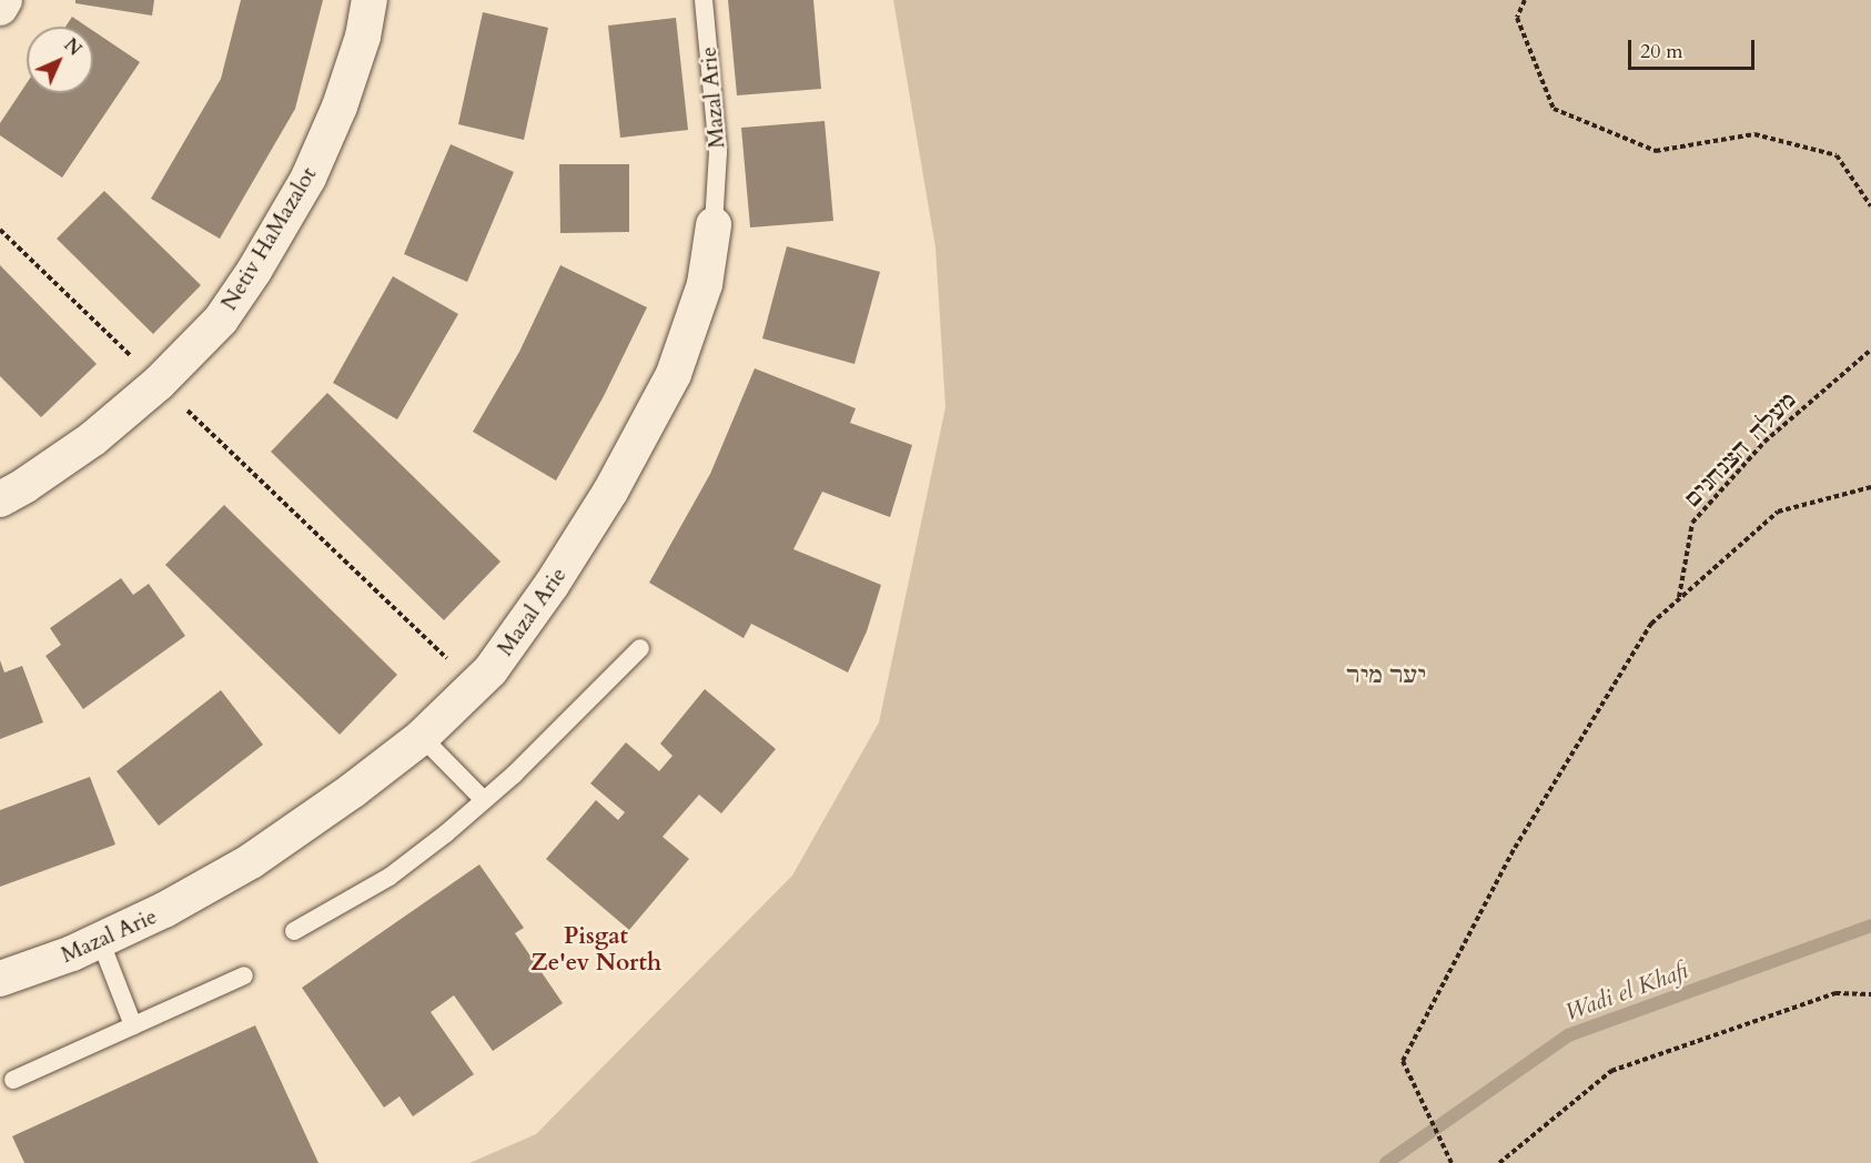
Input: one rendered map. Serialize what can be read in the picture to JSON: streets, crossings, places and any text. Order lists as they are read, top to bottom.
{
  "streets": {
    "street": ["Mazal Arie", "Netiv HaMazalot"],
    "path": ["מעלה הצנחנים"]
  },
  "districts": ["Pisgat Ze'ev North"],
  "water": ["Wadi el Khafi"],
  "parks": ["יער מיר"],
  "scale_bar": "20 m",
  "north": "top right"
}
